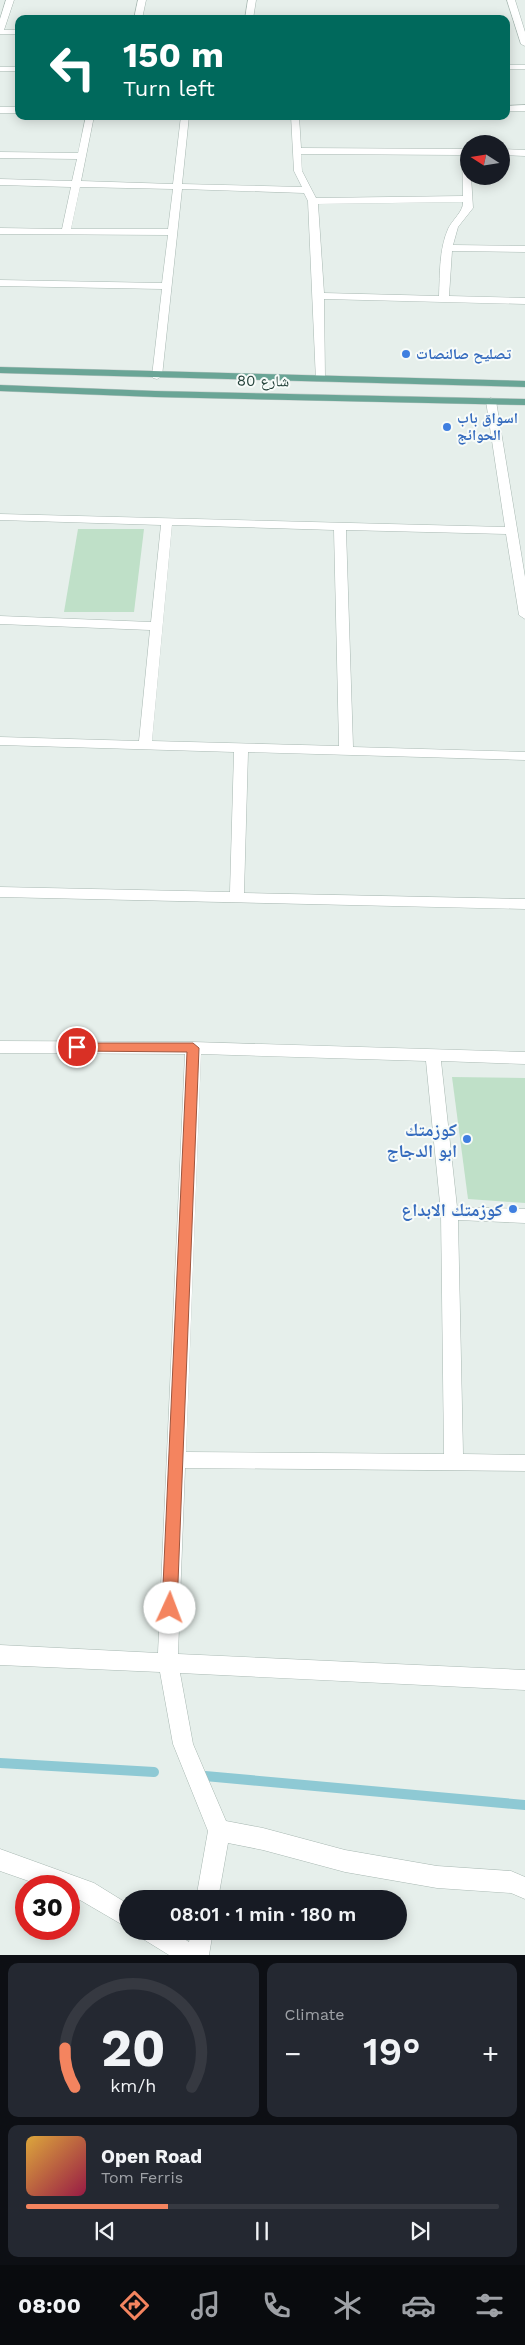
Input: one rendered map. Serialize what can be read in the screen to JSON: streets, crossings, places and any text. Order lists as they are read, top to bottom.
{
  "streets": {
    "main road": ["شارع 80"]
  },
  "places": [
    "تصليح صالنصات",
    "اسواق باب الحوائج",
    "كوزمتك ابو الدجاج",
    "كوزمتك الابداع"
  ],
  "north": "left",
  "page": {
    "turn": ["150 m", "Turn left"],
    "limit": "30",
    "trip": "08:01 · 1 min · 180 m",
    "tile": "Climate",
    "heat": ["−", "19°", "+"],
    "song": ["Open Road", "Tom Ferris"],
    "tabs": "08:00",
    "gauge": ["20", "km/h"]
  }
}
